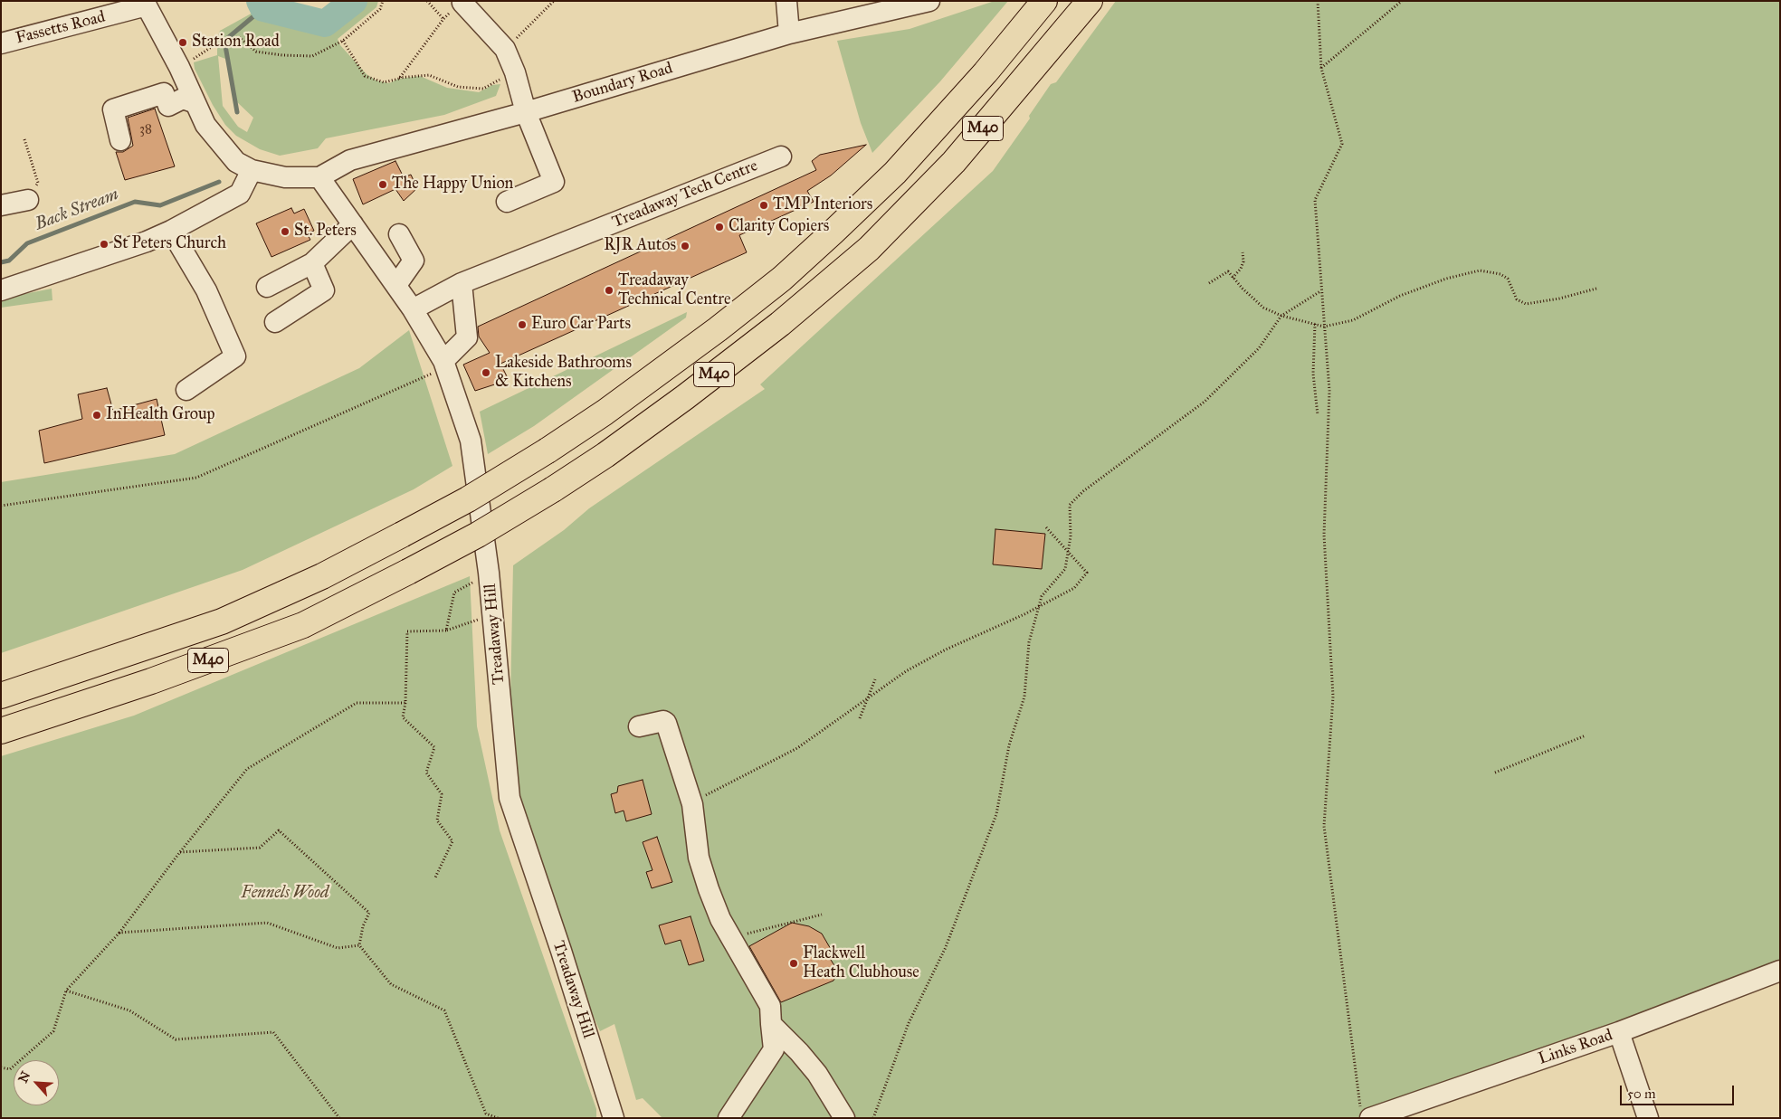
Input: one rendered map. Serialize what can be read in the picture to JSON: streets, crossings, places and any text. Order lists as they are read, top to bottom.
{
  "streets": {
    "highway": ["M40"],
    "street": [
      "Fassetts Road",
      "Boundary Road",
      "Treadaway Tech Centre",
      "Treadaway Hill",
      "Links Road"
    ]
  },
  "crossings": [
    ["Boundary Road", "Treadaway Hill"],
    ["Treadaway Tech Centre", "Treadaway Hill"]
  ],
  "water": ["Back Stream"],
  "parks": ["Fennels Wood"],
  "places": [
    "Station Road",
    "The Happy Union",
    "TMP Interiors",
    "Clarity Copiers",
    "St. Peters",
    "St Peters Church",
    "RJR Autos",
    "Treadaway Technical Centre",
    "Euro Car Parts",
    "Lakeside Bathrooms & Kitchens",
    "InHealth Group",
    "Flackwell Heath Clubhouse"
  ],
  "house_numbers": ["38"],
  "scale_bar": "50 m",
  "north": "top left"
}
